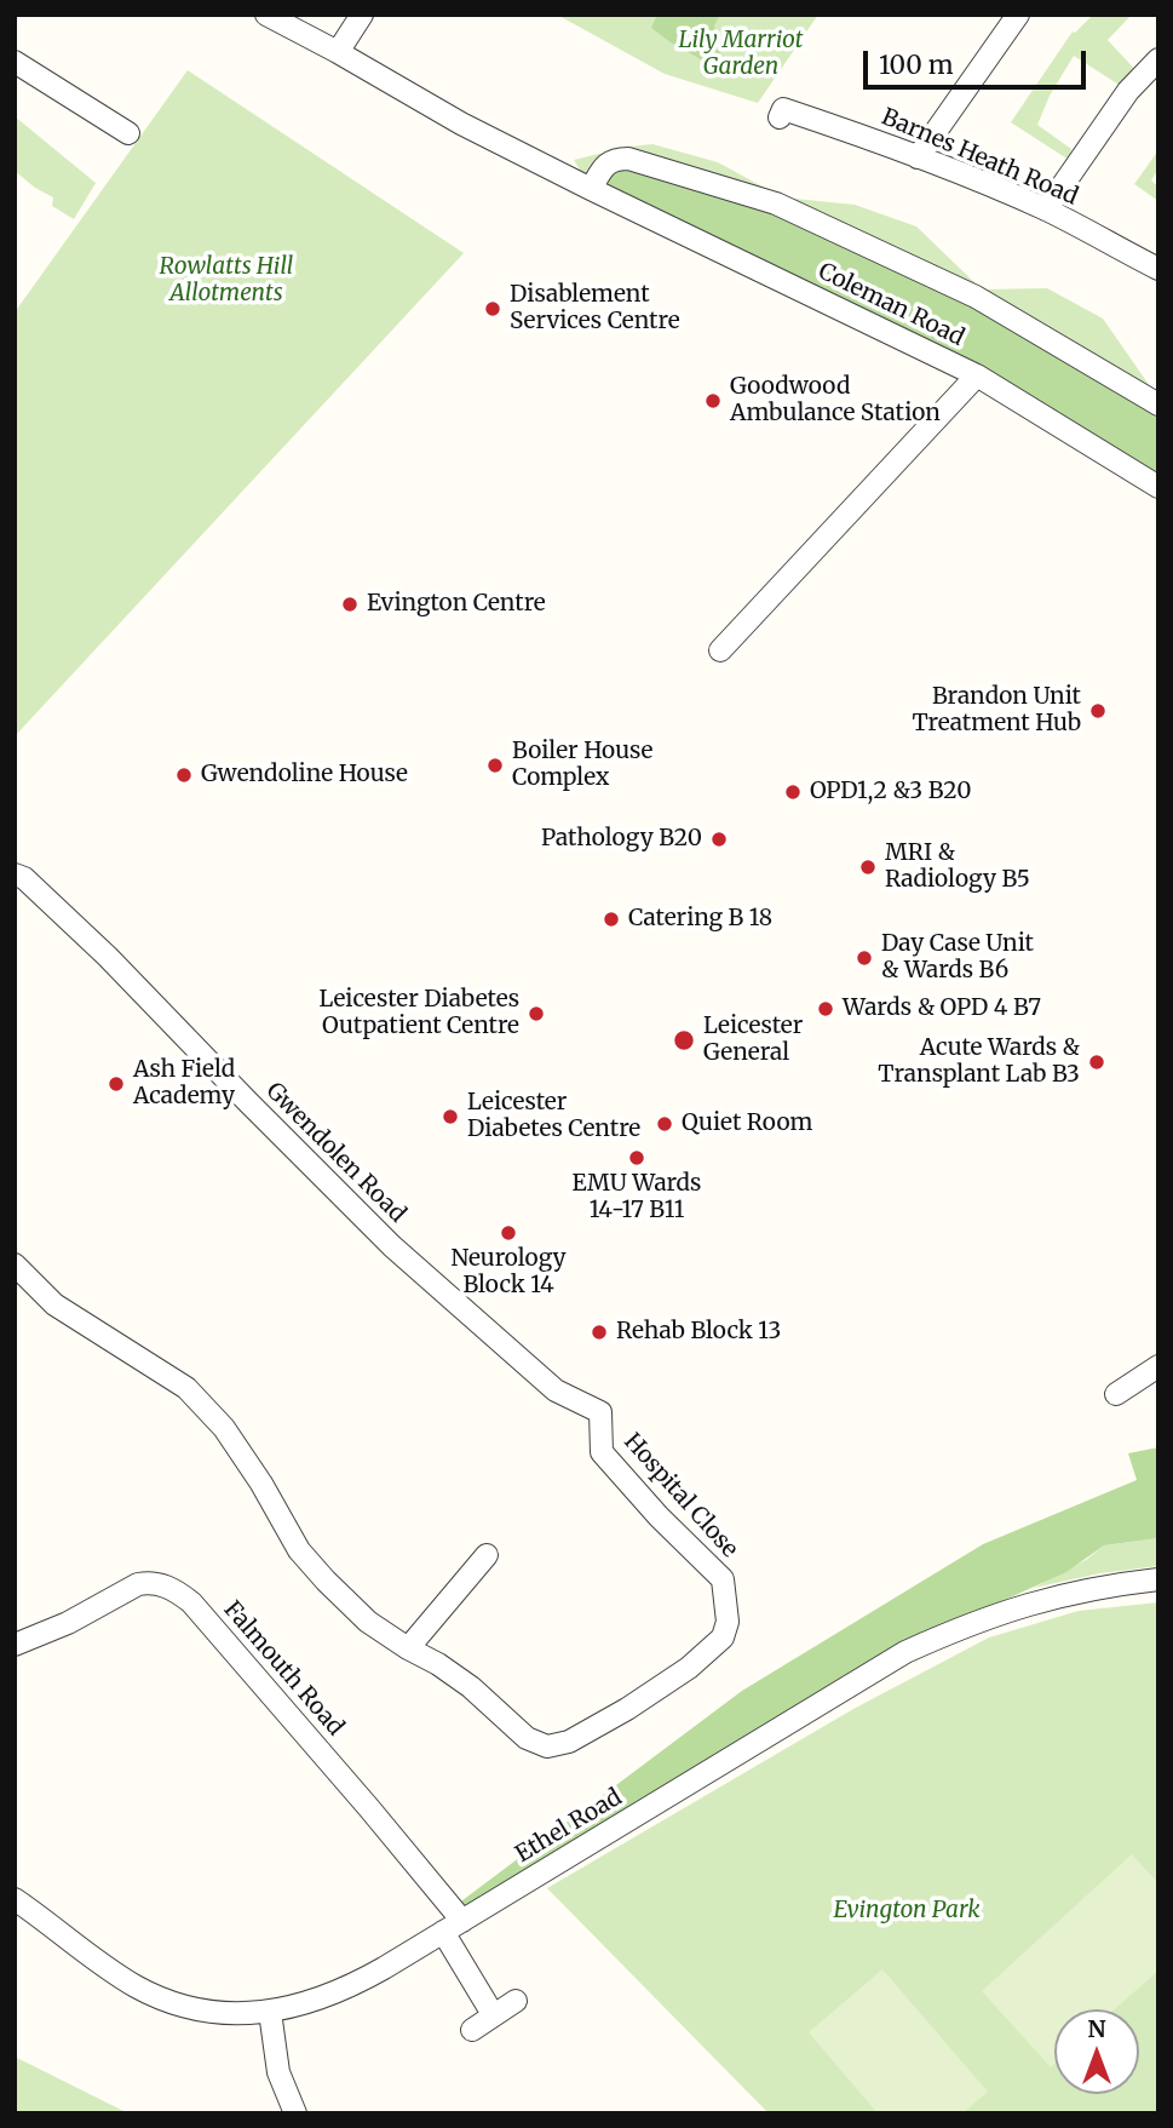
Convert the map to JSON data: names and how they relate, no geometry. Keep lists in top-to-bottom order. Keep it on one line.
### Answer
{"streets":{"street":["Barnes Heath Road","Coleman Road","Gwendolen Road","Hospital Close","Falmouth Road","Ethel Road"]},"crossings":[["Gwendolen Road","Hospital Close"],["Falmouth Road","Ethel Road"]],"parks":["Lily Marriot Garden","Rowlatts Hill Allotments","Evington Park"],"places":["Disablement Services Centre","Goodwood Ambulance Station","Evington Centre","Brandon Unit Treatment Hub","Boiler House Complex","Gwendoline House","OPD1,2 &3 B20","Pathology B20","MRI & Radiology B5","Catering B 18","Day Case Unit & Wards B6","Wards & OPD 4 B7","Leicester Diabetes Outpatient Centre","Leicester General","Acute Wards & Transplant Lab B3","Ash Field Academy","Leicester Diabetes Centre","Quiet Room","EMU Wards 14-17 B11","Neurology Block 14","Rehab Block 13"],"scale_bar":"100 m","north":"top"}
